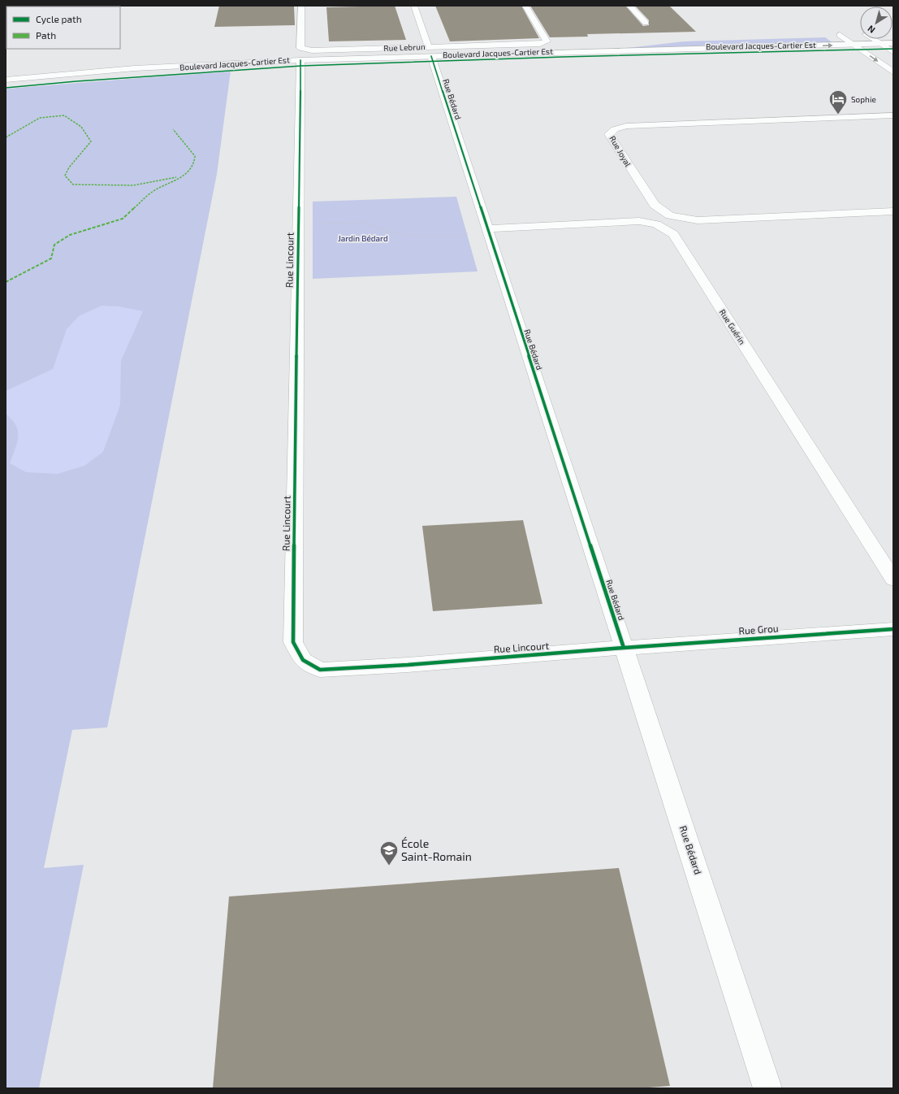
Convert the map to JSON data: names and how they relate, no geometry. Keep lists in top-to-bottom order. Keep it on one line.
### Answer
{"streets":{"street":["Boulevard Jacques-Cartier Est","Rue Lebrun","Rue Bédard","Rue Joyal","Rue Lincourt","Rue Guérin","Rue Grou"]},"crossings":[["Boulevard Jacques-Cartier Est","Rue Lebrun"],["Boulevard Jacques-Cartier Est","Rue Bédard"],["Boulevard Jacques-Cartier Est","Rue Lincourt"],["Rue Lebrun","Rue Bédard"],["Rue Lebrun","Rue Lincourt"],["Rue Bédard","Rue Lincourt"],["Rue Bédard","Rue Guérin"],["Rue Bédard","Rue Grou"],["Rue Lincourt","Rue Grou"]],"parks":["Jardin Bédard"],"places":{"hotel":["Sophie"],"school or university":["École Saint-Romain"]},"legend":["Cycle path","Path"],"north":"bottom left"}
